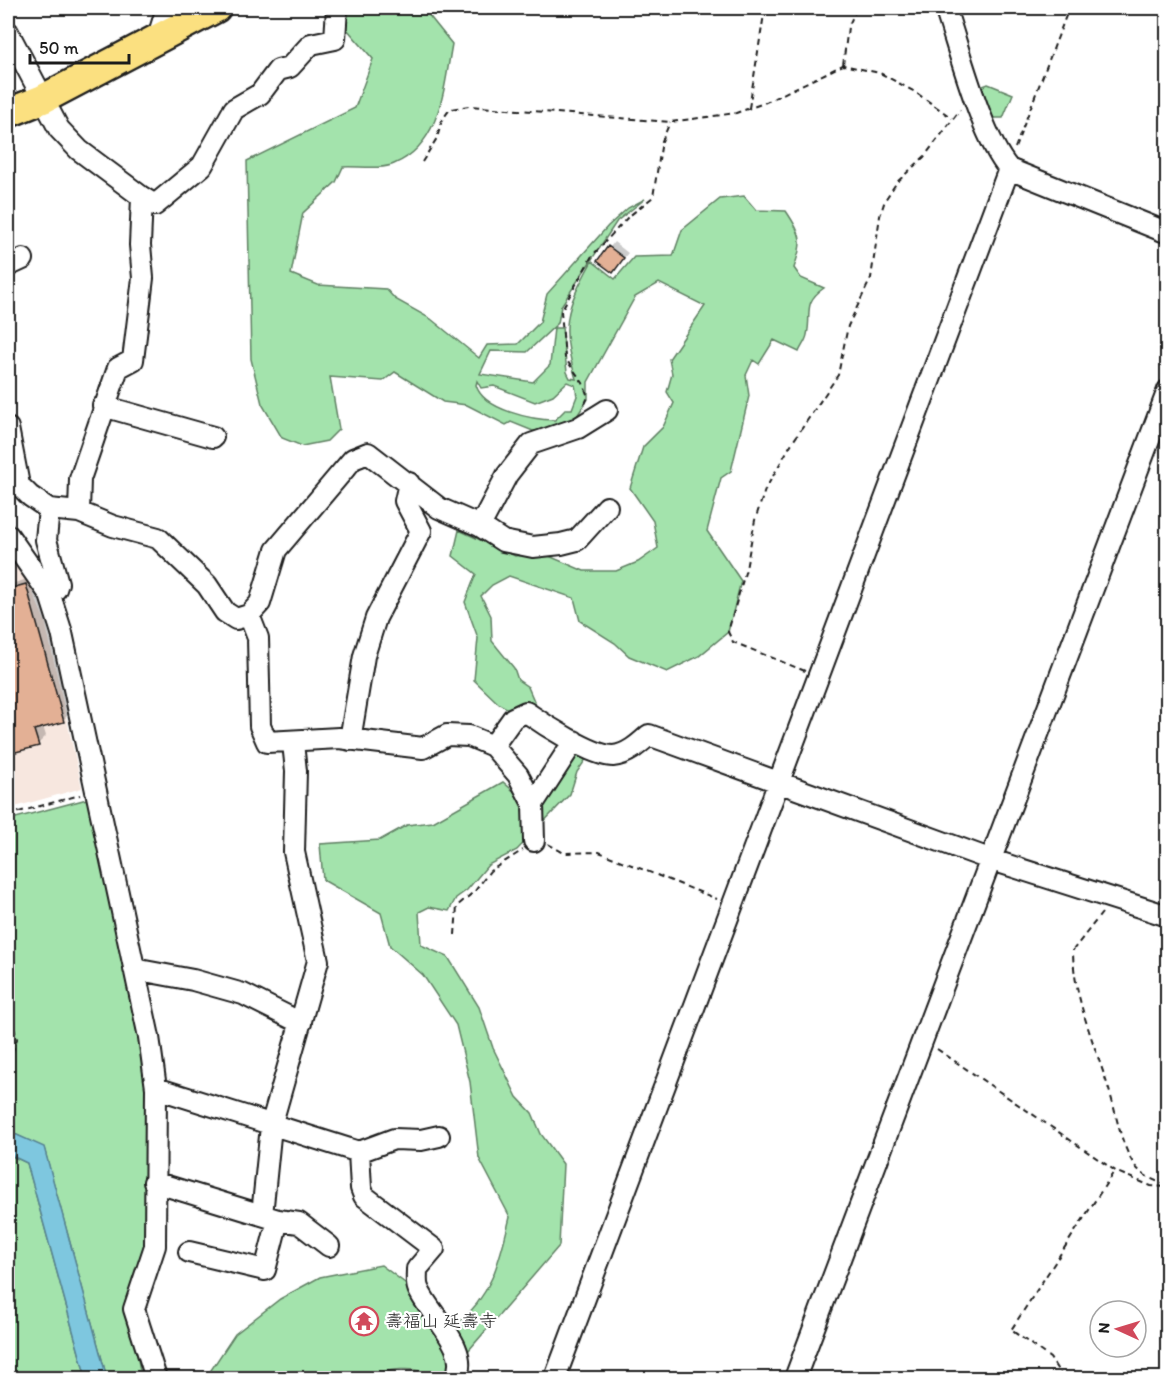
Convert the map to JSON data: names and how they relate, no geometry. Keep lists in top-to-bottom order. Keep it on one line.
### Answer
{"places":{"temple":["壽福山 延壽寺"]},"scale_bar":"50 m","north":"left"}
